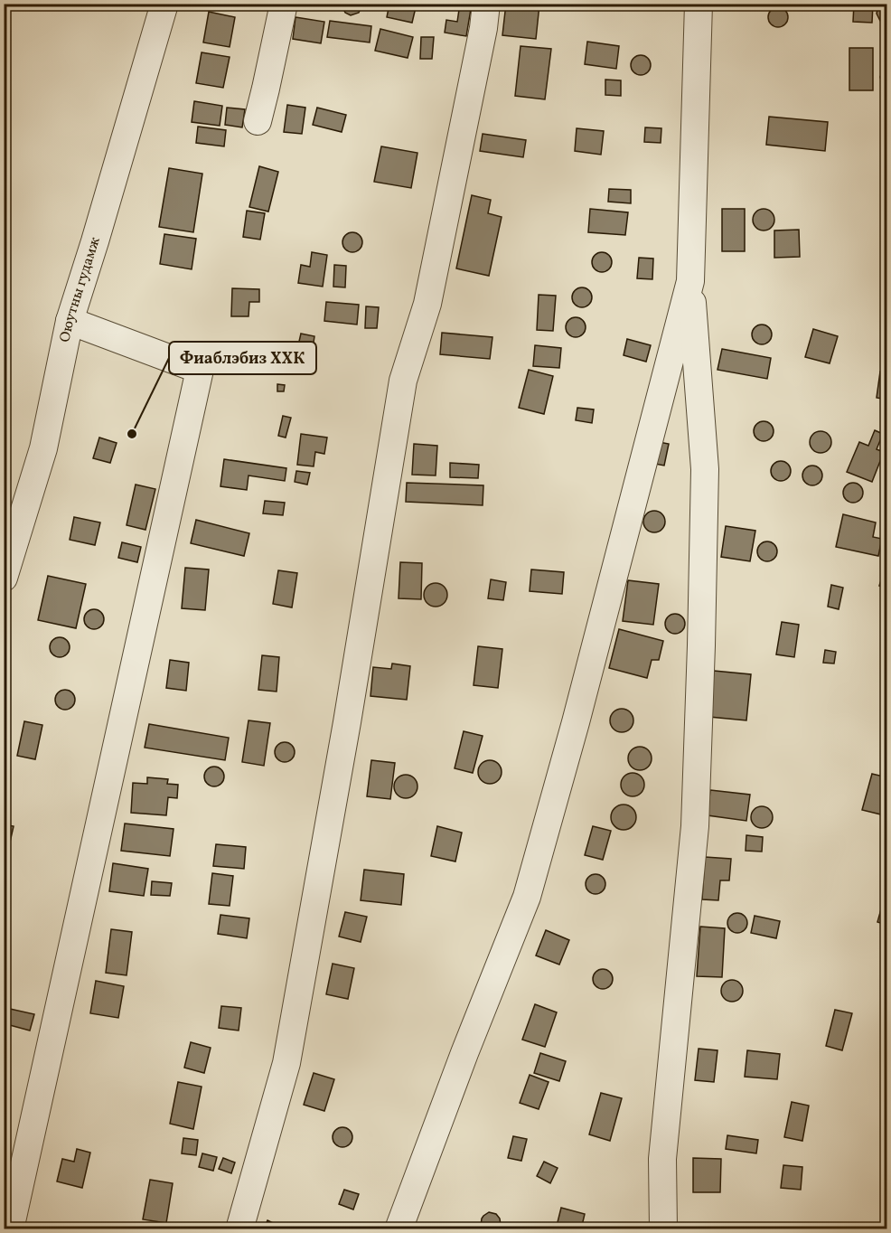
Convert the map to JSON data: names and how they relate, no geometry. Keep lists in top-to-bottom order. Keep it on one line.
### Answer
{"streets":{"street":["Оюутны гудамж"]},"places":["Фиаблэбиз ХХК"]}
